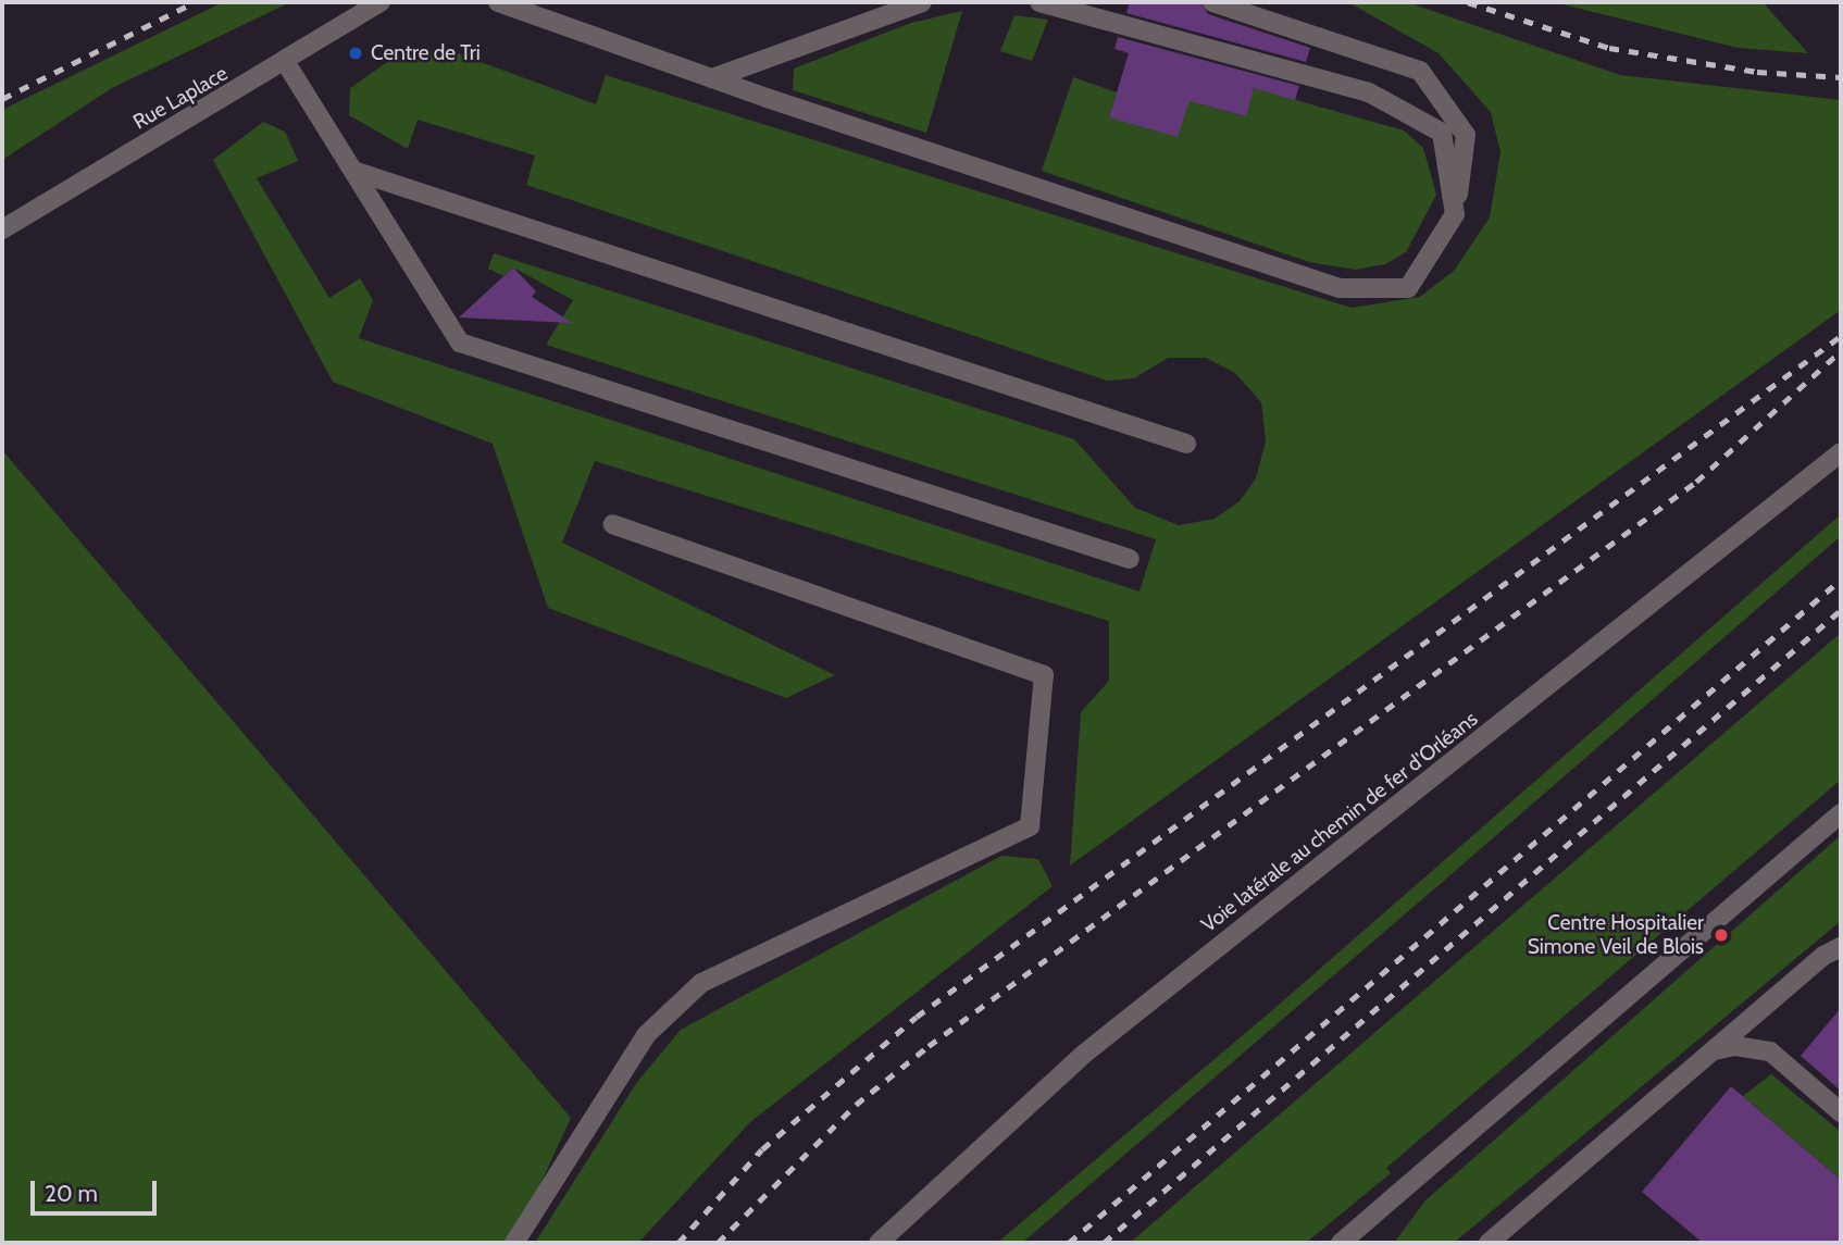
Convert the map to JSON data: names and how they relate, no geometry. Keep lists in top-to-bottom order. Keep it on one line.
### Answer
{"streets":{"street":["Rue Laplace","Voie latérale au chemin de fer d'Orléans"]},"places":["Centre de Tri","Centre Hospitalier Simone Veil de Blois"],"scale_bar":"20 m"}
